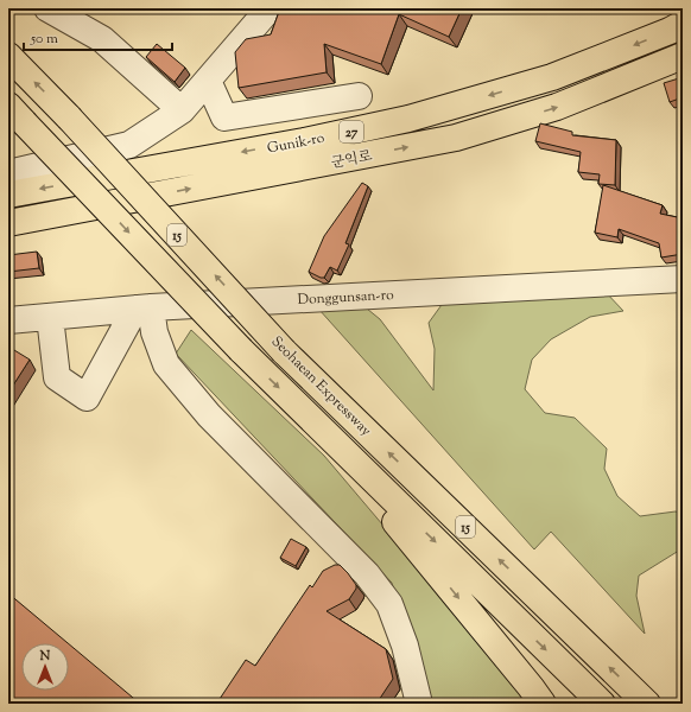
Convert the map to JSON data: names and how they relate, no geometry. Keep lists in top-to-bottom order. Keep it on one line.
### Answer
{"streets":{"highway":["27","Gunik-ro","군익로","15","Seohaean Expressway"],"street":["Donggunsan-ro"]},"one_way":["Gunik-ro","군익로"],"scale_bar":"50 m","north":"top"}
